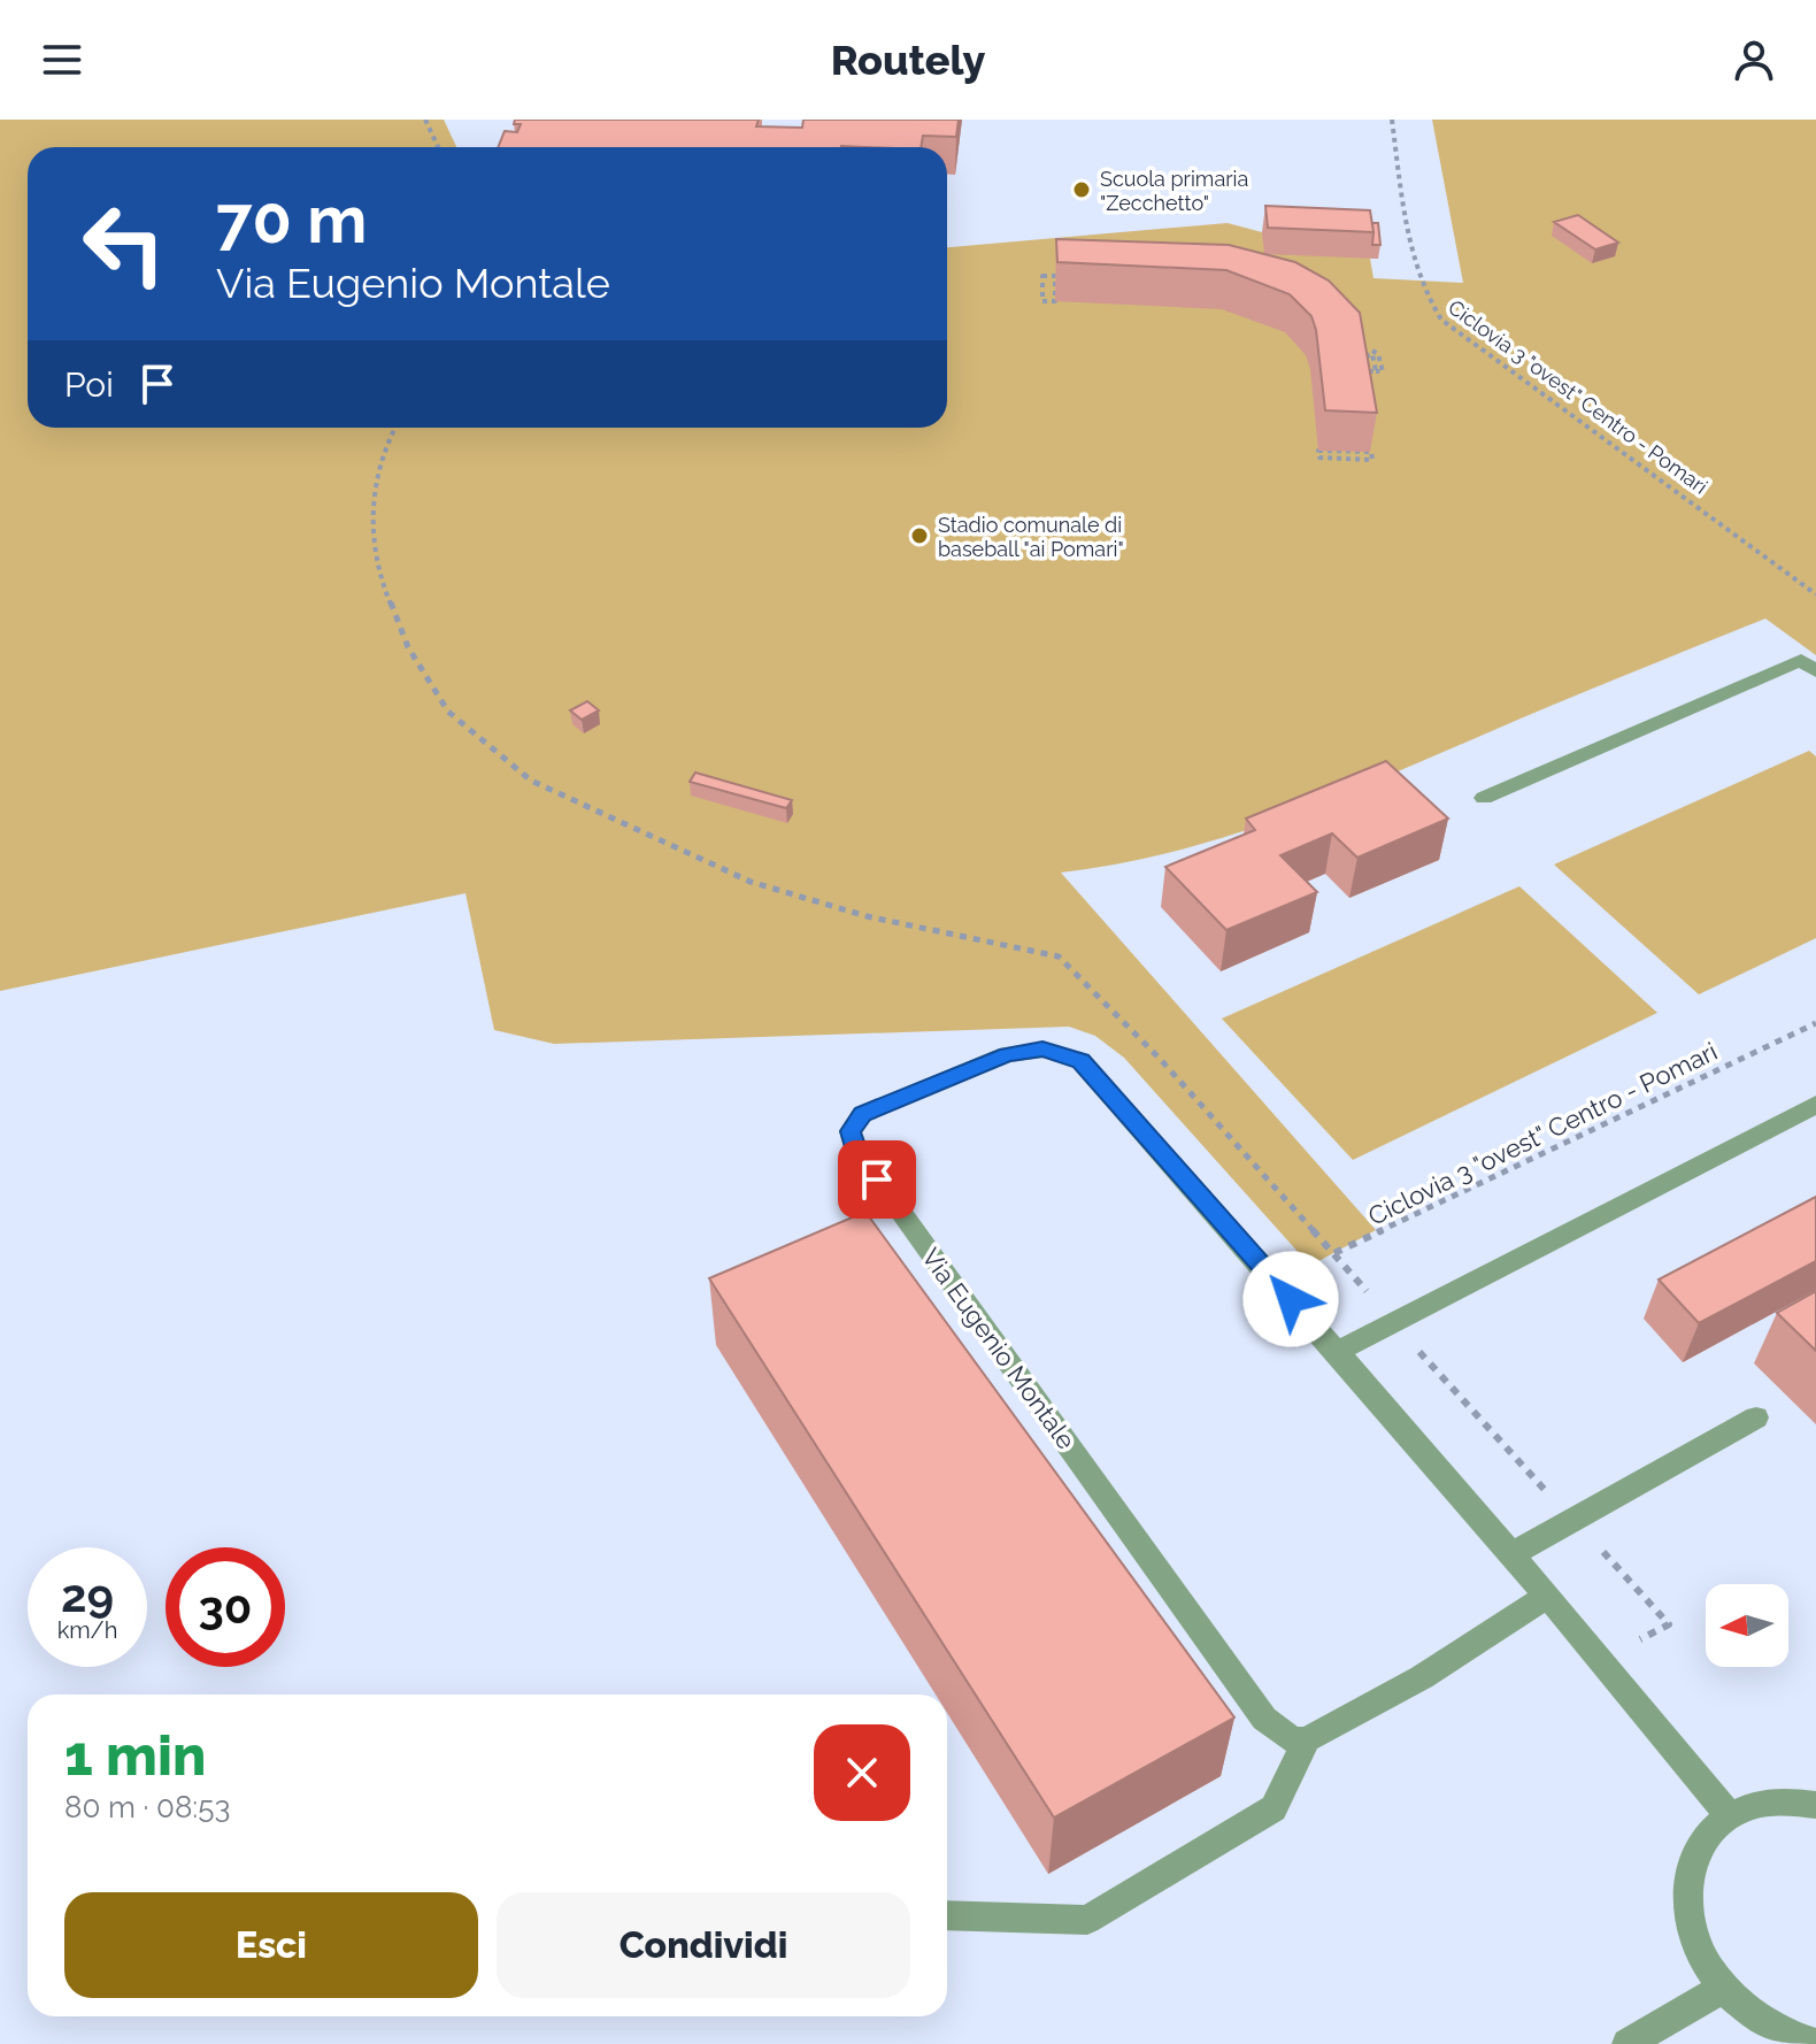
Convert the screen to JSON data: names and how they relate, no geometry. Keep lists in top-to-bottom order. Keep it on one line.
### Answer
{"streets":{"street":["Via Eugenio Montale"],"path":["Ciclovia 3 \"ovest\" Centro - Pomari"]},"places":["Scuola primaria \"Zecchetto\"","Stadio comunale di baseball \"ai Pomari\""],"north":"left","page":{"header":"Routely","turn":["70 m","Via Eugenio Montale"],"then":"Poi","speed":"29 km/h","limit":"30","heading":["1 min","80 m · 08:53"],"buttons":["Esci","Condividi"]}}
